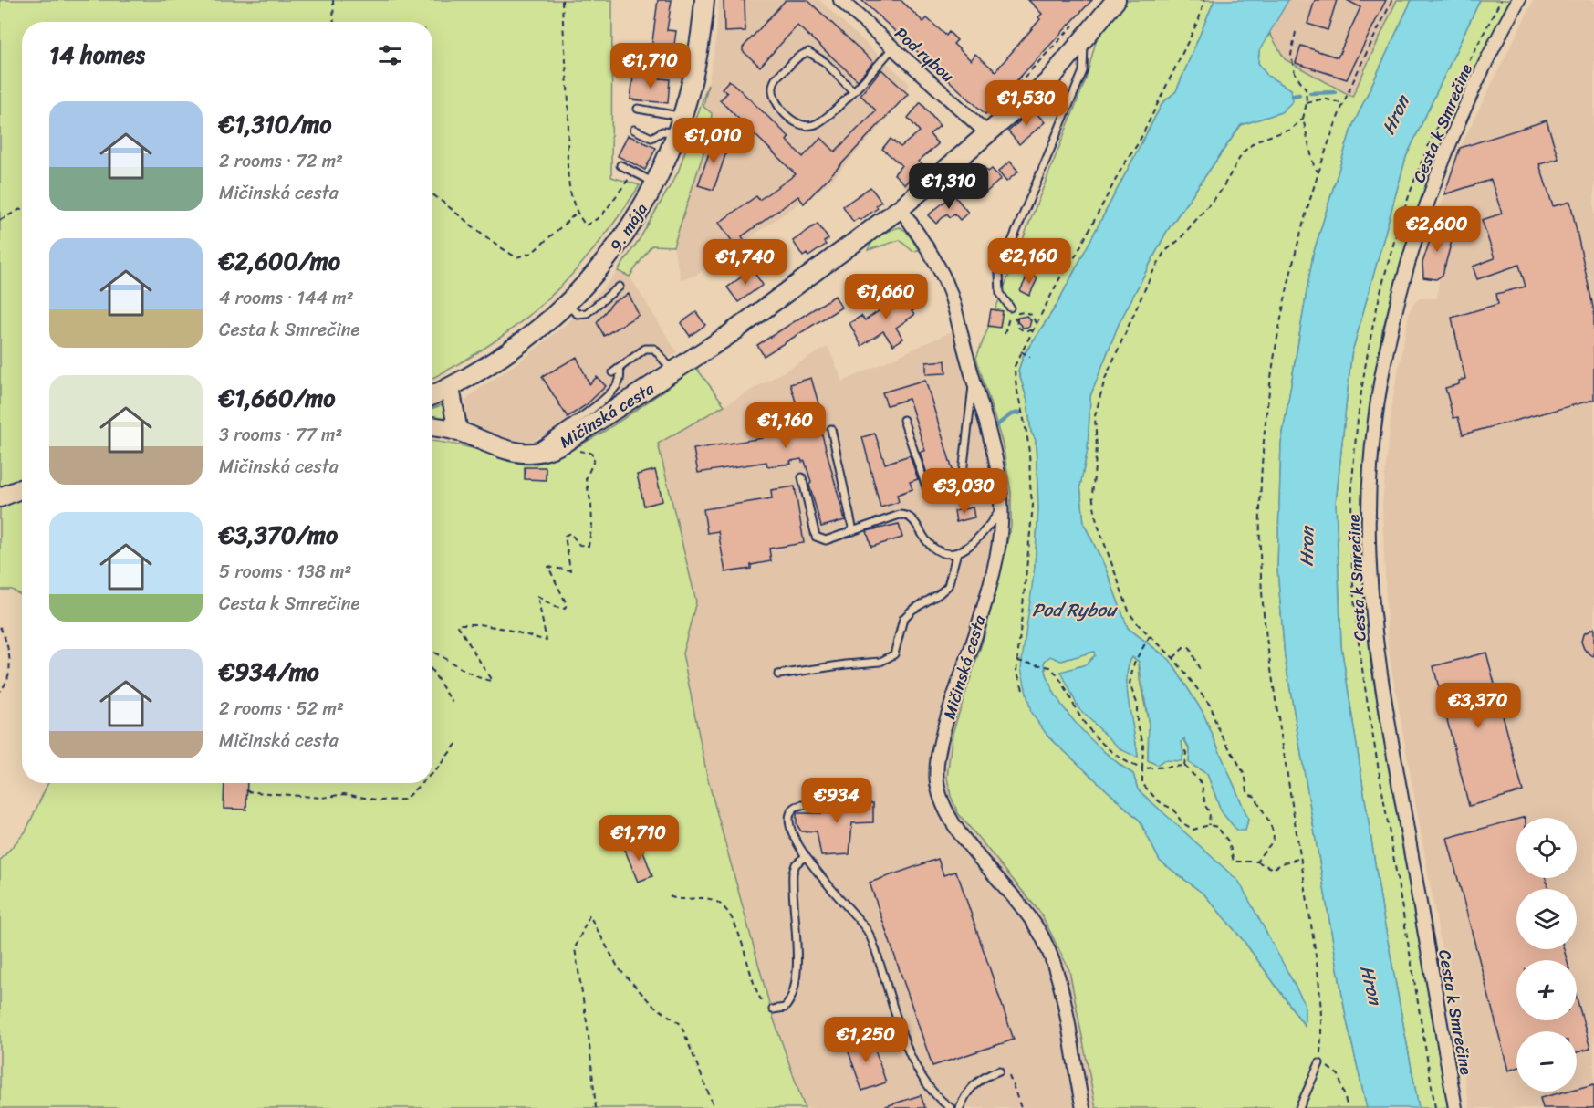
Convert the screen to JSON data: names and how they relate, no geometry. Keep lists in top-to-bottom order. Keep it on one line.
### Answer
{"streets":{"street":["Pod rybou","Cesta k Smrečine","9. mája","Mičinská cesta"]},"crossings":[["Pod rybou","Mičinská cesta"]],"water":["Hron","Pod Rybou"],"page":{"heading":"14 homes","price":["€1,710","€1,530","€1,010","€1,310","€2,600","€2,160","€1,740","€1,660","€1,160","€3,030","€3,370","€934","€1,710","€1,250"],"list":[{"name":"€1,310/mo","note":"2 rooms · 72 m² · Mičinská cesta"},{"name":"€2,600/mo","note":"4 rooms · 144 m² · Cesta k Smrečine"},{"name":"€1,660/mo","note":"3 rooms · 77 m² · Mičinská cesta"},{"name":"€3,370/mo","note":"5 rooms · 138 m² · Cesta k Smrečine"},{"name":"€934/mo","note":"2 rooms · 52 m² · Mičinská cesta"}],"map_buttons":["+","−"]}}
